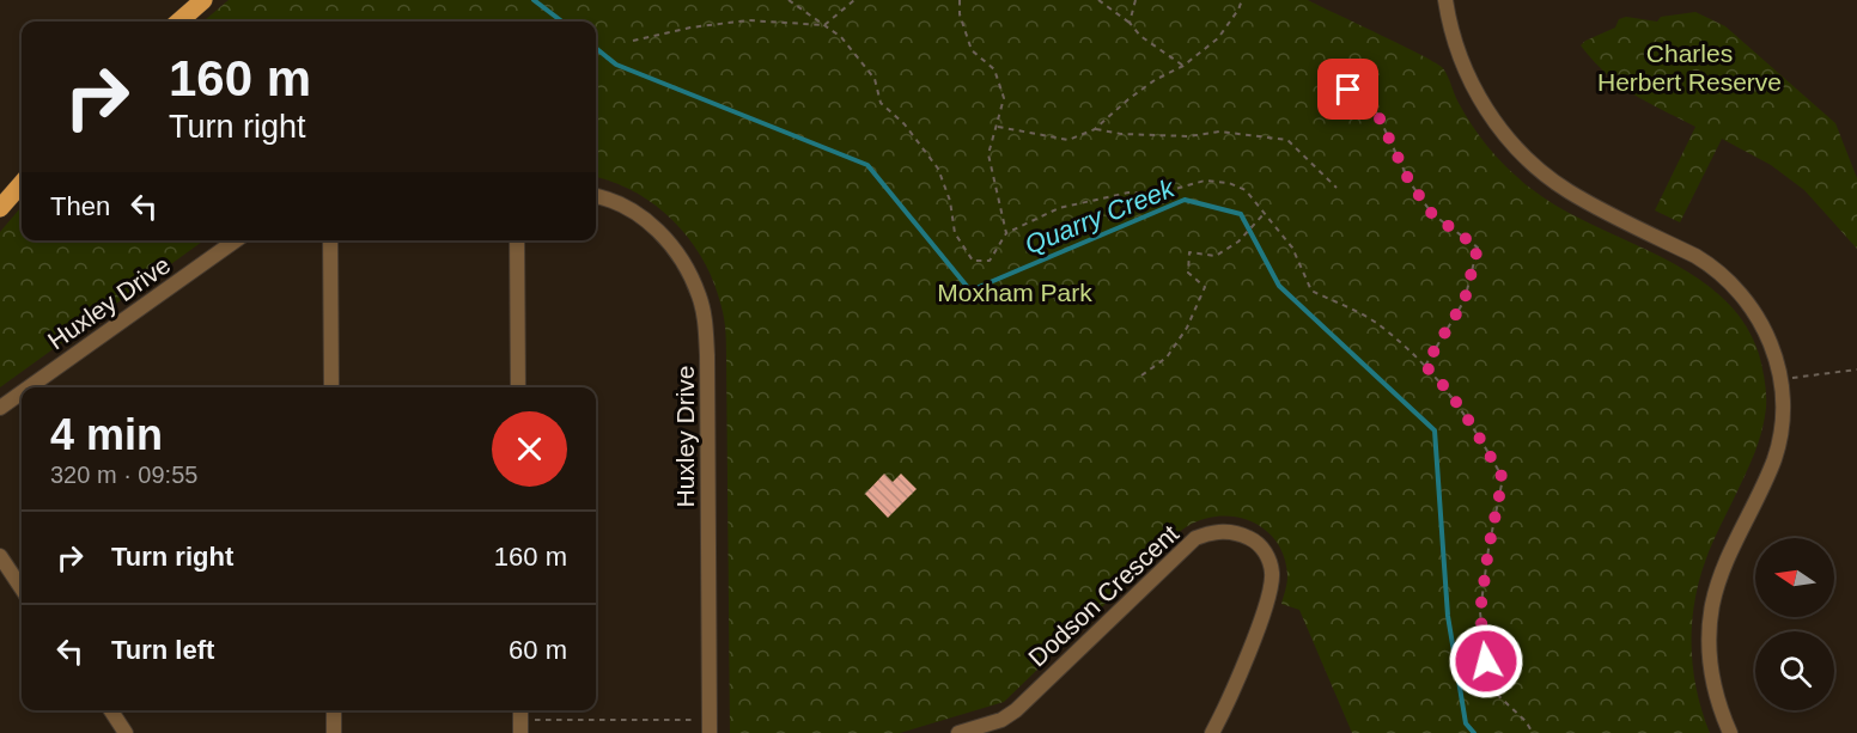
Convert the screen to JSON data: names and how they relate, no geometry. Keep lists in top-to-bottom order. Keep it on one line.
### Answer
{"streets":{"street":["Huxley Drive","Dodson Crescent"]},"water":["Quarry Creek"],"parks":["Charles Herbert Reserve","Moxham Park"],"north":"left","page":{"turn":["160 m","Turn right"],"then":"Then","heading":["4 min","320 m · 09:55"],"list":[{"name":"Turn right","value":"160 m"},{"name":"Turn left","value":"60 m"}]}}
